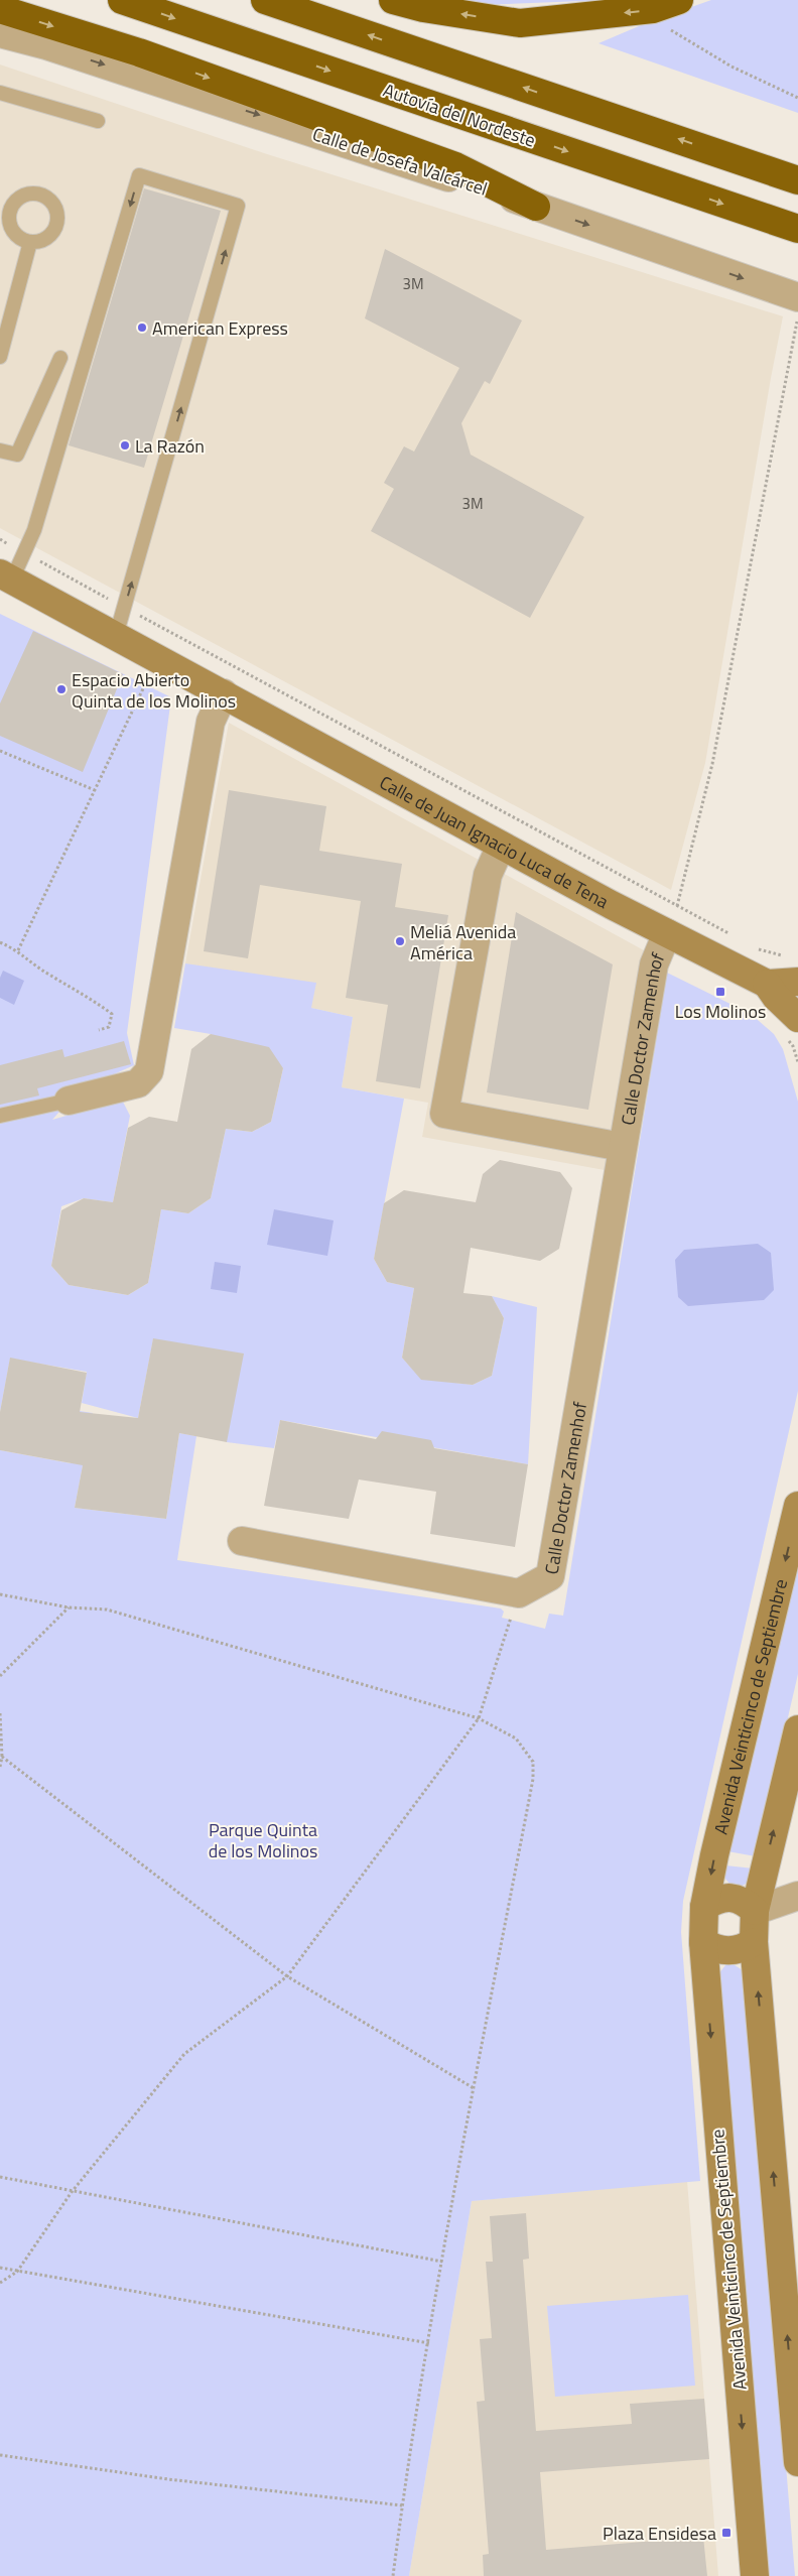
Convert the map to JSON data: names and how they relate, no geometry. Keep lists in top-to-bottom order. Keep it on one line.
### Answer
{"streets":{"highway":["Autovía del Nordeste"],"main road":["Calle de Juan Ignacio Luca de Tena","Avenida Veinticinco de Septiembre"],"street":["Calle de Josefa Valcárcel","Calle Doctor Zamenhof"]},"crossings":[["Calle de Juan Ignacio Luca de Tena","Calle Doctor Zamenhof"]],"one_way":["Calle de Josefa Valcárcel"],"parks":["Parque Quinta de los Molinos"],"places":{"other":["American Express","La Razón","Espacio Abierto Quinta de los Molinos","Meliá Avenida América"],"transit":["Los Molinos","Plaza Ensidesa"]},"house_numbers":["3M","3M"]}
